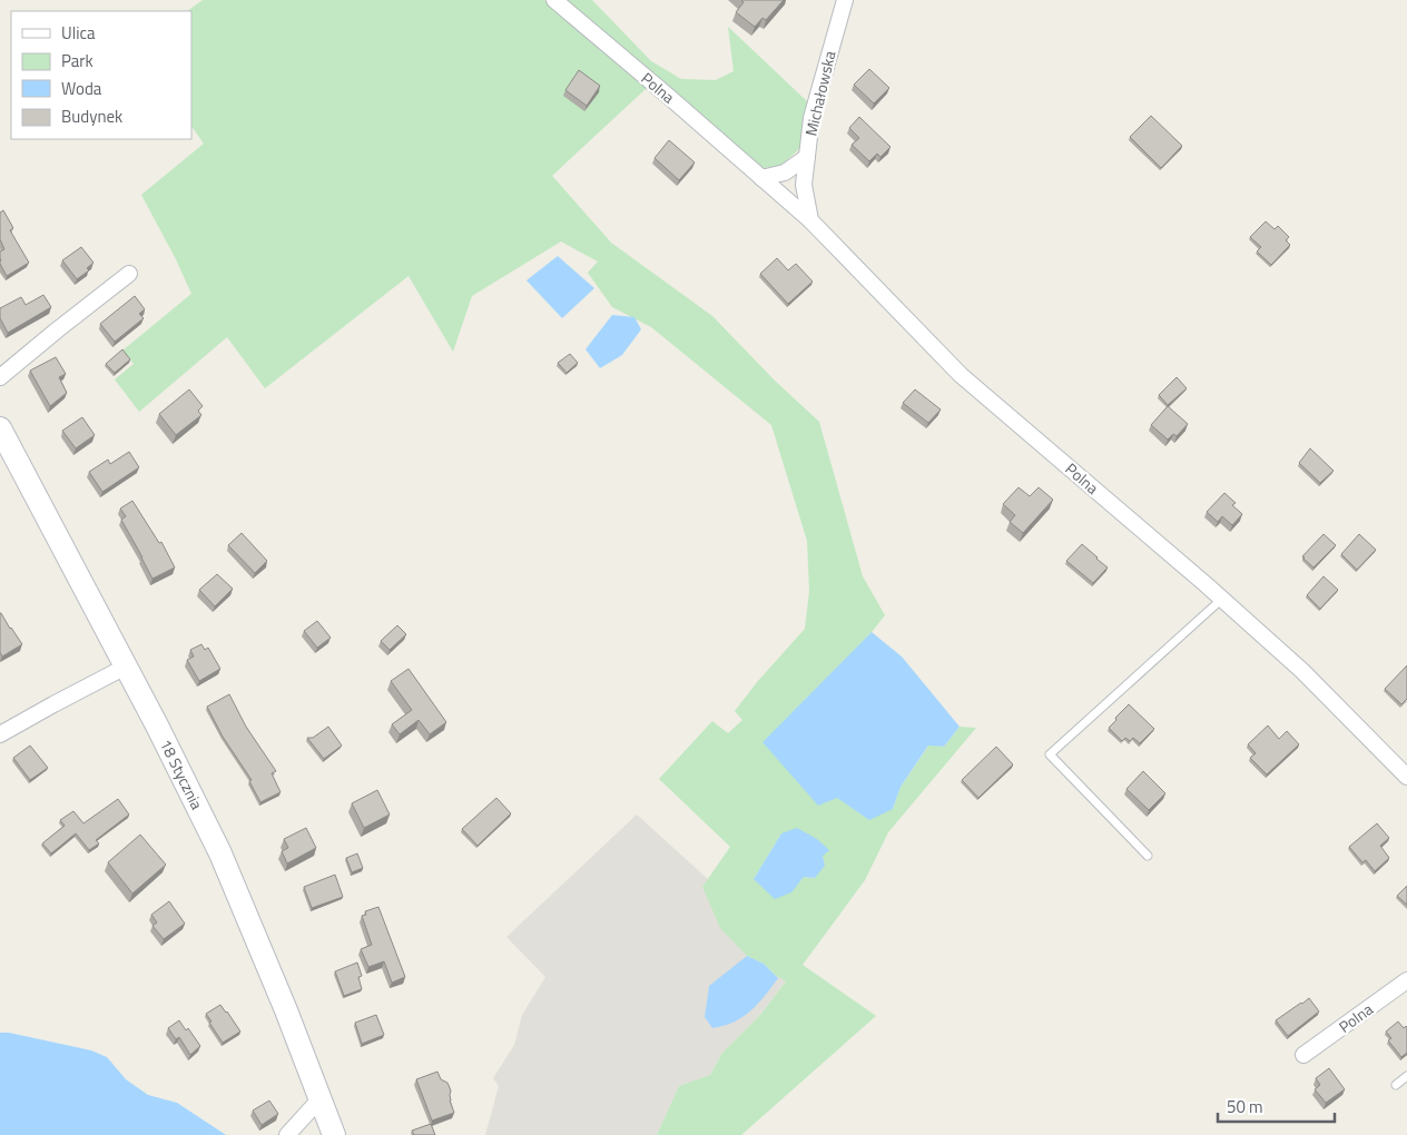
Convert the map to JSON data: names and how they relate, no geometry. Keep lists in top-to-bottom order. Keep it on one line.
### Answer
{"streets":{"street":["Polna","Michałowska","18 Stycznia"]},"crossings":[["Polna","Michałowska"]],"legend":["Ulica","Park","Woda","Budynek"],"scale_bar":"50 m"}
